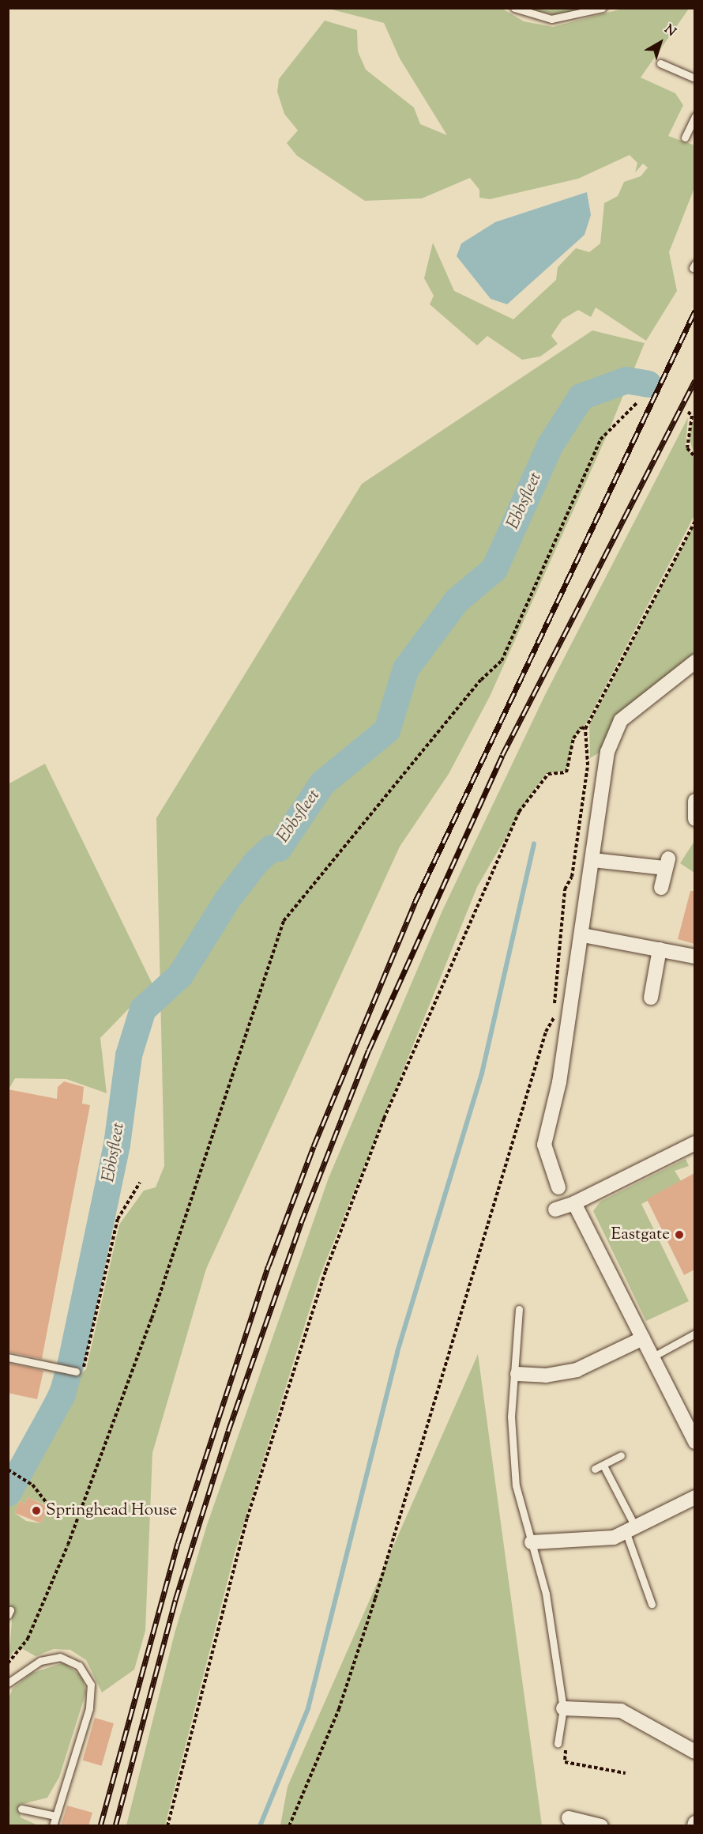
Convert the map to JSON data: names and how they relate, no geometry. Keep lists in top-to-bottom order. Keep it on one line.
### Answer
{"water":["Ebbsfleet"],"places":["Eastgate","Springhead House"],"north":"top right"}
